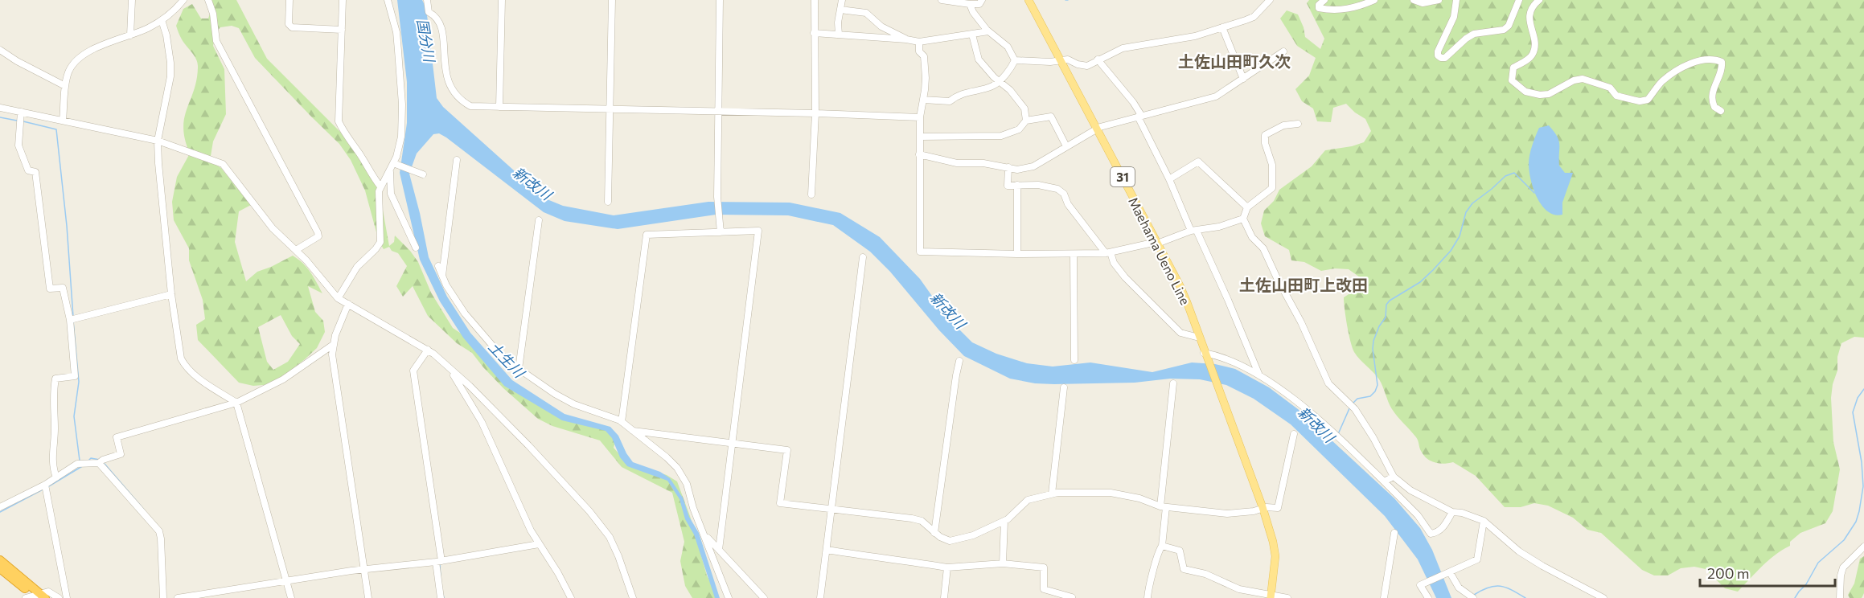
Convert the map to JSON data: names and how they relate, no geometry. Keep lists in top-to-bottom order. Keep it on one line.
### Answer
{"streets":{"main road":["31","Maehama Ueno Line"]},"districts":["土佐山田町久次","土佐山田町上改田"],"water":["国分川","新改川","土生川"],"scale_bar":"200 m"}
